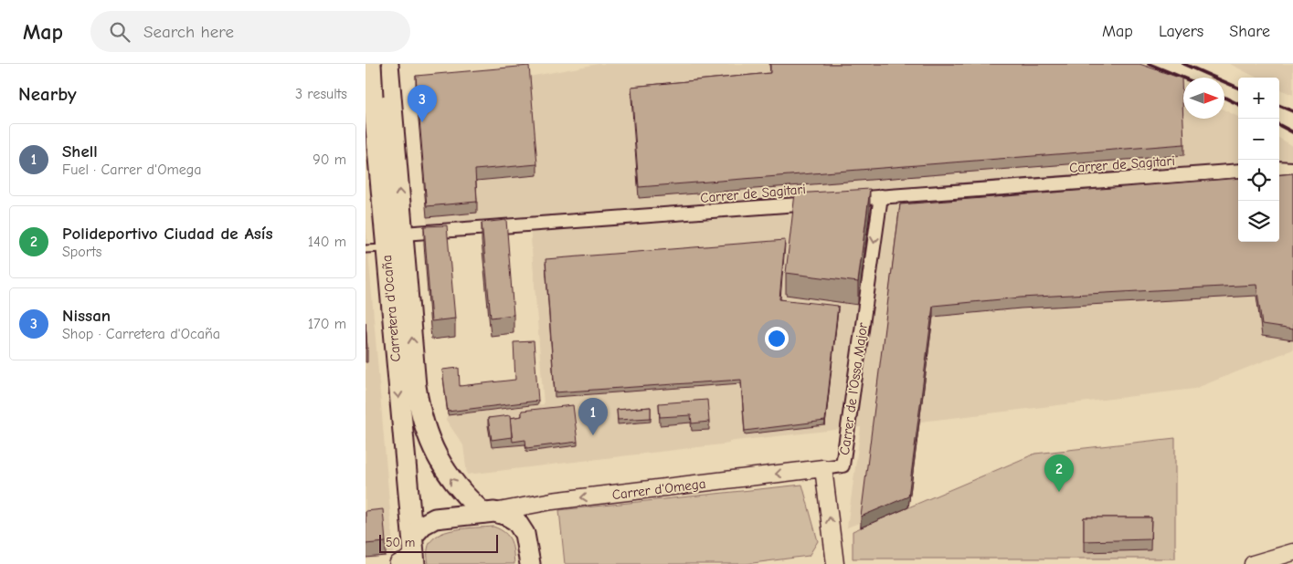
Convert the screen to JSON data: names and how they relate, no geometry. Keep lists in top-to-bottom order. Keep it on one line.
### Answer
{"streets":{"main road":["Carretera d'Ocaña","Carrer d'Omega"],"street":["Carrer de Sagitari","Carrer de l'Ossa Major"]},"crossings":[["Carrer de Sagitari","Carretera d'Ocaña"],["Carrer de Sagitari","Carrer de l'Ossa Major"],["Carretera d'Ocaña","Carrer d'Omega"],["Carrer de l'Ossa Major","Carrer d'Omega"]],"one_way":["Carrer d'Omega"],"scale_bar":"50 m","north":"right","page":{"header":"Map","search":"Search here","nav":["Map","Layers","Share"],"heading":["Nearby","3 results"],"map_buttons":["+","−"],"pins":["3","1","2"],"list":[{"mark":"1","name":"Shell","note":"Fuel · Carrer d'Omega","value":"90 m"},{"mark":"2","name":"Polideportivo Ciudad de Asís","note":"Sports","value":"140 m"},{"mark":"3","name":"Nissan","note":"Shop · Carretera d'Ocaña","value":"170 m"}],"scale":"50 m"}}
